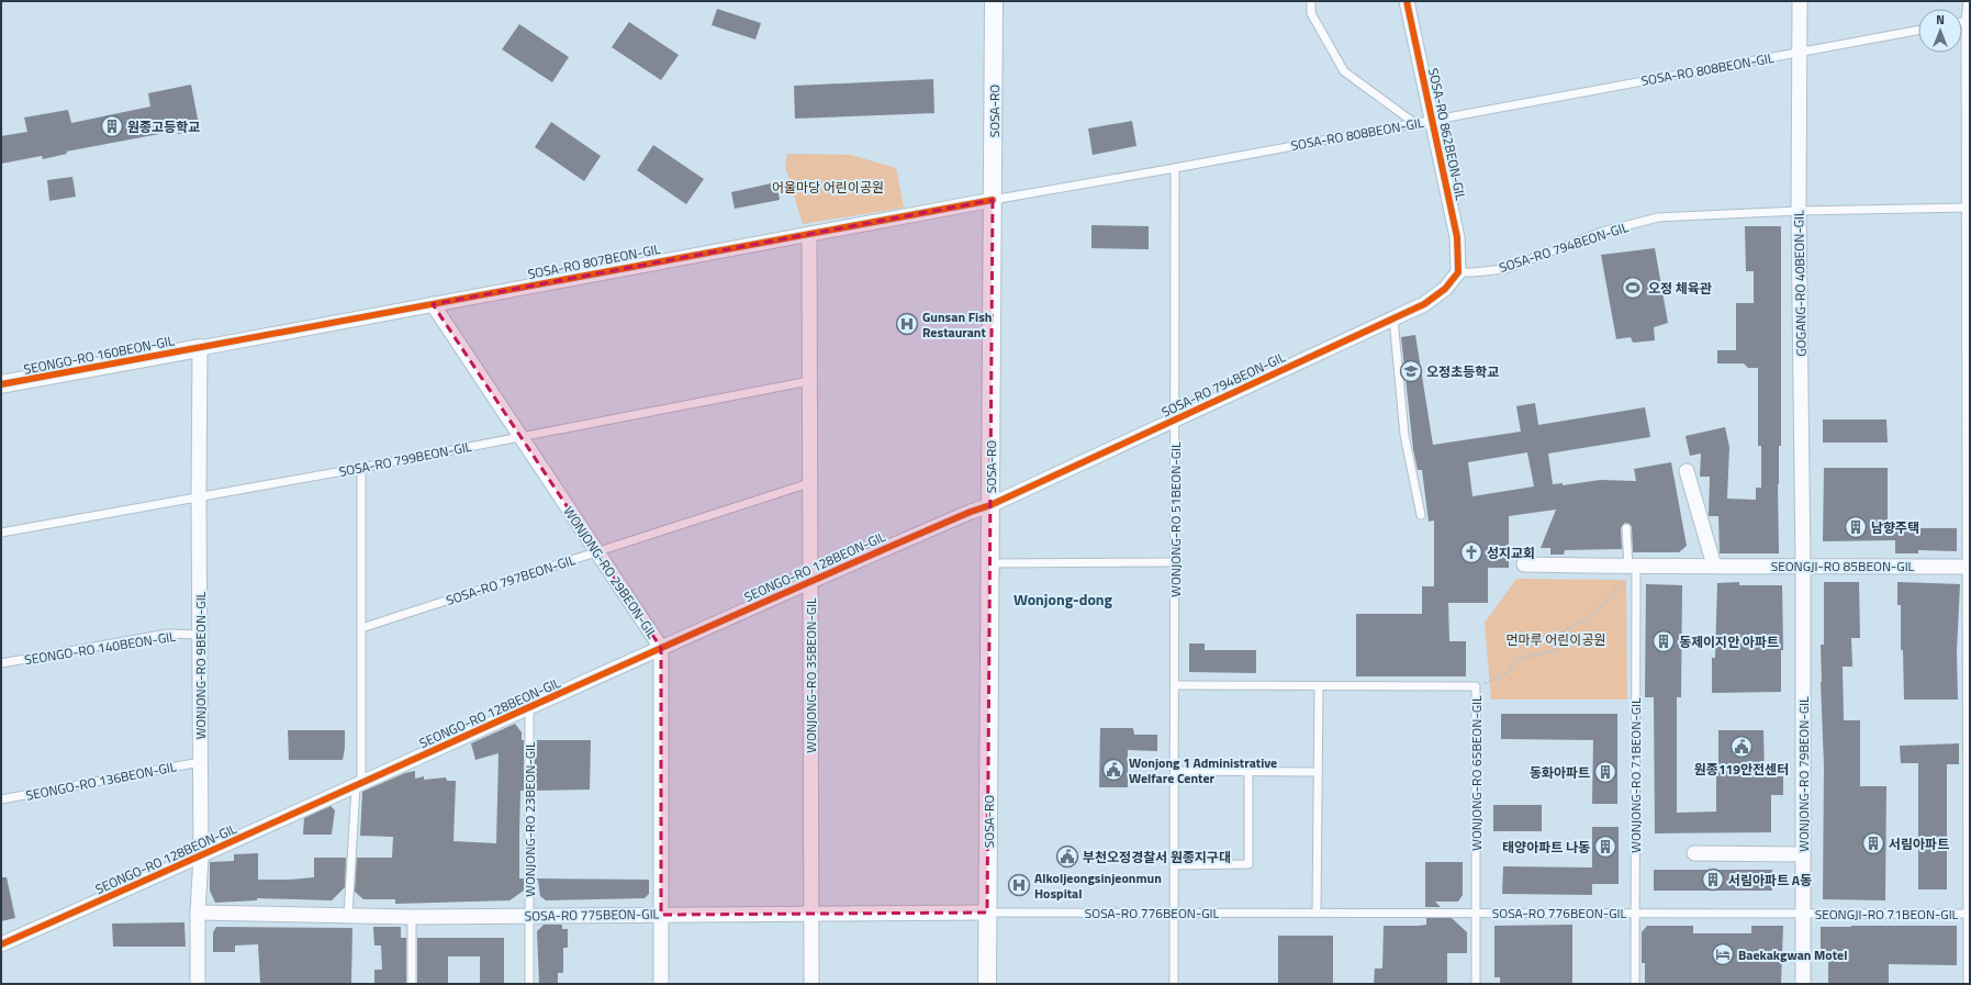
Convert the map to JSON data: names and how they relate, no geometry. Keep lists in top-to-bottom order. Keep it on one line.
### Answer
{"streets":{"street":["SOSA-RO","SOSA-RO 862BEON-GIL","SOSA-RO 794BEON-GIL","SOSA-RO 807BEON-GIL","GOGANG-RO 40BEON-GIL","SEONGO-RO 160BEON-GIL","SEONGJI-RO 85BEON-GIL","SEONGO-RO 128BEON-GIL","WONJONG-RO 29BEON-GIL","WONJONG-RO 9BEON-GIL","WONJONG-RO 35BEON-GIL","WONJONG-RO 79BEON-GIL","SOSA-RO 775BEON-GIL"],"lane":["SOSA-RO 808BEON-GIL","SOSA-RO 799BEON-GIL","WONJONG-RO 51BEON-GIL","SOSA-RO 797BEON-GIL","SEONGO-RO 140BEON-GIL","WONJONG-RO 65BEON-GIL","WONJONG-RO 71BEON-GIL","SEONGO-RO 136BEON-GIL","WONJONG-RO 23BEON-GIL","SOSA-RO 776BEON-GIL","SEONGJI-RO 71BEON-GIL"]},"crossings":[["SOSA-RO 808BEON-GIL","SOSA-RO"],["SOSA-RO 808BEON-GIL","SOSA-RO 862BEON-GIL"],["SOSA-RO 808BEON-GIL","SOSA-RO 807BEON-GIL"],["SOSA-RO 808BEON-GIL","GOGANG-RO 40BEON-GIL"],["SOSA-RO 808BEON-GIL","WONJONG-RO 51BEON-GIL"],["SOSA-RO","SOSA-RO 794BEON-GIL"],["SOSA-RO","SOSA-RO 807BEON-GIL"],["SOSA-RO","SEONGO-RO 128BEON-GIL"],["SOSA-RO","SOSA-RO 776BEON-GIL"],["SOSA-RO","SOSA-RO 775BEON-GIL"],["SOSA-RO 862BEON-GIL","SOSA-RO 794BEON-GIL"],["SOSA-RO 794BEON-GIL","GOGANG-RO 40BEON-GIL"],["SOSA-RO 794BEON-GIL","WONJONG-RO 51BEON-GIL"],["SOSA-RO 794BEON-GIL","SEONGO-RO 128BEON-GIL"],["SOSA-RO 807BEON-GIL","SEONGO-RO 160BEON-GIL"],["SOSA-RO 807BEON-GIL","WONJONG-RO 29BEON-GIL"],["SOSA-RO 807BEON-GIL","WONJONG-RO 9BEON-GIL"],["SOSA-RO 807BEON-GIL","WONJONG-RO 35BEON-GIL"],["GOGANG-RO 40BEON-GIL","SEONGJI-RO 85BEON-GIL"],["GOGANG-RO 40BEON-GIL","WONJONG-RO 79BEON-GIL"],["SEONGO-RO 160BEON-GIL","WONJONG-RO 9BEON-GIL"],["SOSA-RO 799BEON-GIL","WONJONG-RO 29BEON-GIL"],["SOSA-RO 799BEON-GIL","WONJONG-RO 9BEON-GIL"],["SOSA-RO 799BEON-GIL","WONJONG-RO 35BEON-GIL"],["WONJONG-RO 51BEON-GIL","SOSA-RO 776BEON-GIL"],["SEONGJI-RO 85BEON-GIL","WONJONG-RO 79BEON-GIL"],["SEONGJI-RO 85BEON-GIL","WONJONG-RO 71BEON-GIL"],["SEONGO-RO 128BEON-GIL","WONJONG-RO 29BEON-GIL"],["SEONGO-RO 128BEON-GIL","WONJONG-RO 9BEON-GIL"],["SEONGO-RO 128BEON-GIL","WONJONG-RO 35BEON-GIL"],["SEONGO-RO 128BEON-GIL","WONJONG-RO 23BEON-GIL"],["WONJONG-RO 29BEON-GIL","SOSA-RO 797BEON-GIL"],["WONJONG-RO 29BEON-GIL","SOSA-RO 775BEON-GIL"],["SOSA-RO 797BEON-GIL","WONJONG-RO 35BEON-GIL"],["SEONGO-RO 140BEON-GIL","WONJONG-RO 9BEON-GIL"],["WONJONG-RO 9BEON-GIL","SEONGO-RO 136BEON-GIL"],["WONJONG-RO 9BEON-GIL","SOSA-RO 775BEON-GIL"],["WONJONG-RO 35BEON-GIL","SOSA-RO 775BEON-GIL"],["WONJONG-RO 65BEON-GIL","SOSA-RO 776BEON-GIL"],["WONJONG-RO 79BEON-GIL","SOSA-RO 776BEON-GIL"],["WONJONG-RO 79BEON-GIL","SEONGJI-RO 71BEON-GIL"],["WONJONG-RO 71BEON-GIL","SOSA-RO 776BEON-GIL"],["WONJONG-RO 23BEON-GIL","SOSA-RO 775BEON-GIL"],["SOSA-RO 776BEON-GIL","SEONGJI-RO 71BEON-GIL"],["SOSA-RO 776BEON-GIL","SOSA-RO 775BEON-GIL"]],"districts":["Wonjong-dong"],"parks":["어울마당 어린이공원","먼마루 어린이공원"],"places":{"building":["원종고등학교","남향주택","동제이지안 아파트","동화아파트","서림아파트","태양아파트 나동","서림아파트 A동"],"sports":["오정 체육관"],"hospital":["Gunsan Fish Restaurant","Alkoljeongsinjeonmun Hospital"],"school or university":["오정초등학교"],"church":["성지교회"],"public building":["원종119안전센터","Wonjong 1 Administrative Welfare Center","부천오정경찰서 원종지구대"],"hotel":["Baekakgwan Motel"]},"north":"top"}
